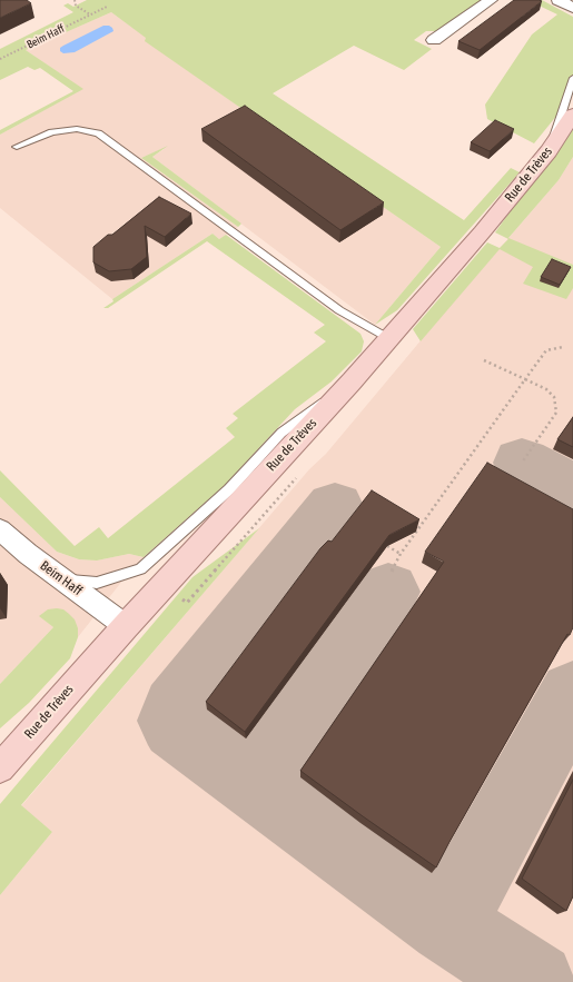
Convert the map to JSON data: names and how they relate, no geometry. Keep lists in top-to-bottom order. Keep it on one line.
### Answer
{"streets":{"main road":["Rue de Trèves"],"street":["Beim Haff"]},"crossings":[["Beim Haff","Rue de Trèves"]]}
